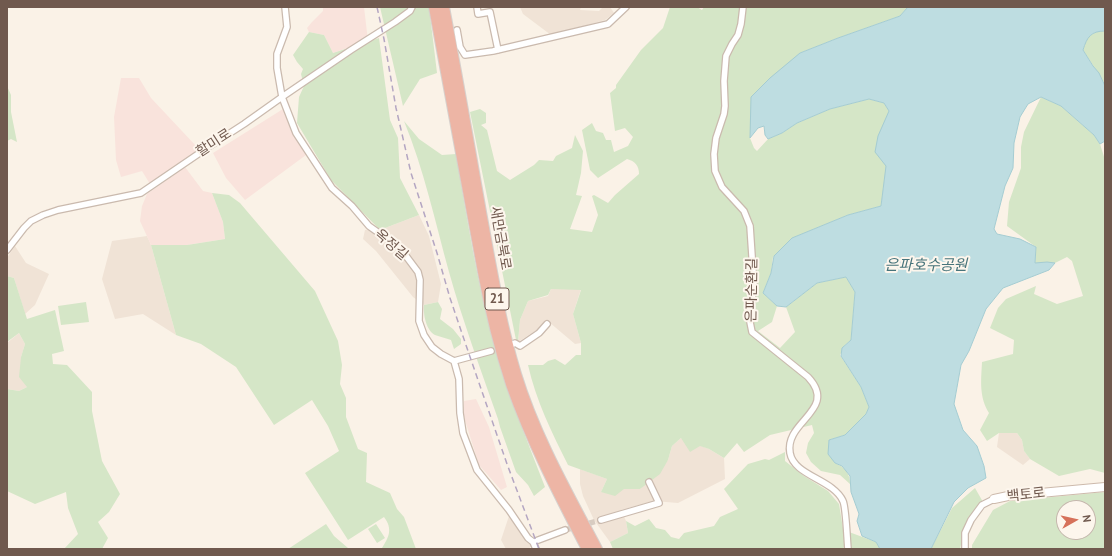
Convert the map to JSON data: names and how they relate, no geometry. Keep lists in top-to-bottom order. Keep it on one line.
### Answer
{"streets":{"highway":["새만금북로","21"],"street":["할미로","옥정길","은파순환길","백토로"]},"crossings":[["할미로","옥정길"],["새만금북로","21"]],"water":["은파호수공원"],"north":"right"}
